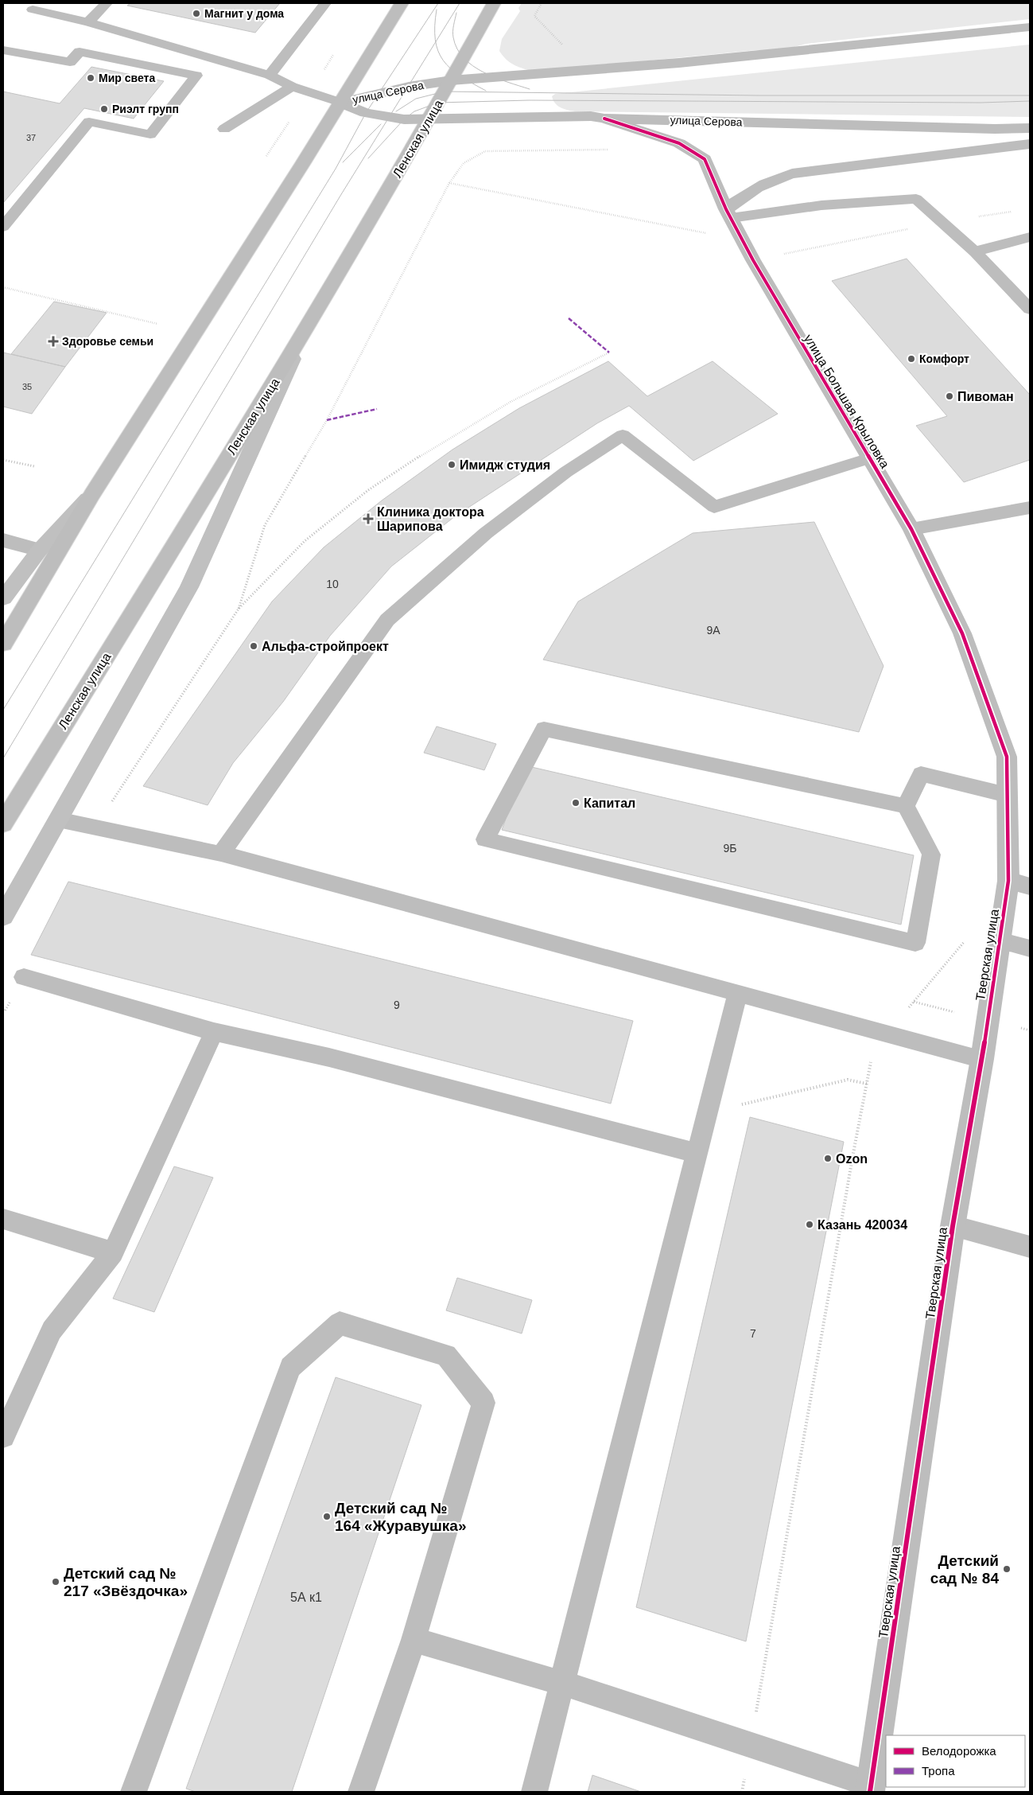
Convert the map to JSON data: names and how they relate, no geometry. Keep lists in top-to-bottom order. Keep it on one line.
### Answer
{"streets":{"street":["улица Серова","Ленская улица","улица Большая Крыловка","Тверская улица"]},"crossings":[["улица Серова","Ленская улица"],["улица Серова","улица Большая Крыловка"],["улица Большая Крыловка","Тверская улица"]],"places":{"other":["Магнит у дома","Мир света","Риэлт групп","Комфорт","Пивоман","Имидж студия","Альфа-стройпроект","Капитал","Ozon","Казань 420034","Детский сад № 164 «Журавушка»","Детский сад № 84","Детский сад № 217 «Звёздочка»"],"health":["Здоровье семьи","Клиника доктора Шарипова"]},"house_numbers":["37","35","10","9А","9Б","9","7","5А к1"],"legend":["Велодорожка","Тропа"]}
